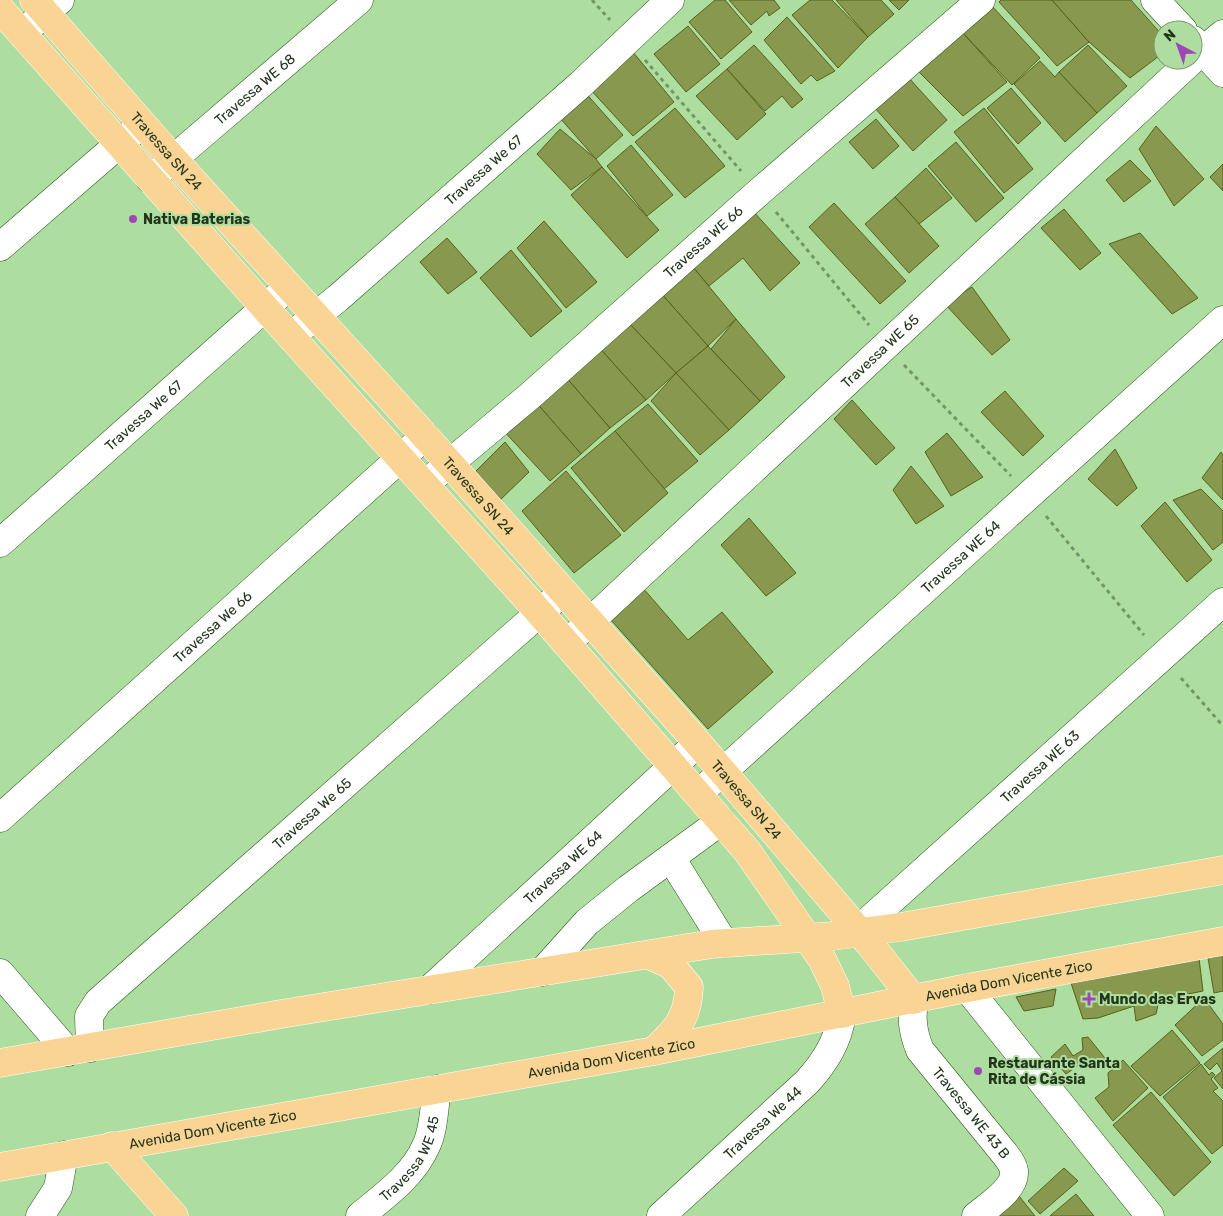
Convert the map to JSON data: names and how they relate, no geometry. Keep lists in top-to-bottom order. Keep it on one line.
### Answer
{"streets":{"main road":["Travessa SN 24","Avenida Dom Vicente Zico"],"street":["Travessa WE 68","Travessa We 67","Travessa WE 66","Travessa WE 65","Travessa WE 64","Travessa We 66","Travessa WE 63","Travessa We 65","Travessa WE 43 B","Travessa We 44","Travessa WE 45"]},"crossings":[["Travessa WE 68","Travessa SN 24"],["Travessa SN 24","Travessa We 67"],["Travessa SN 24","Travessa WE 66"],["Travessa SN 24","Travessa WE 65"],["Travessa SN 24","Travessa WE 64"],["Travessa SN 24","Travessa We 66"],["Travessa SN 24","Travessa WE 63"],["Travessa SN 24","Travessa We 65"],["Travessa SN 24","Avenida Dom Vicente Zico"],["Travessa SN 24","Travessa WE 43 B"],["Avenida Dom Vicente Zico","Travessa WE 43 B"],["Avenida Dom Vicente Zico","Travessa We 44"],["Avenida Dom Vicente Zico","Travessa WE 45"]],"places":{"other":["Nativa Baterias","Restaurante Santa Rita de Cássia"],"health":["Mundo das Ervas"]},"north":"top left"}
